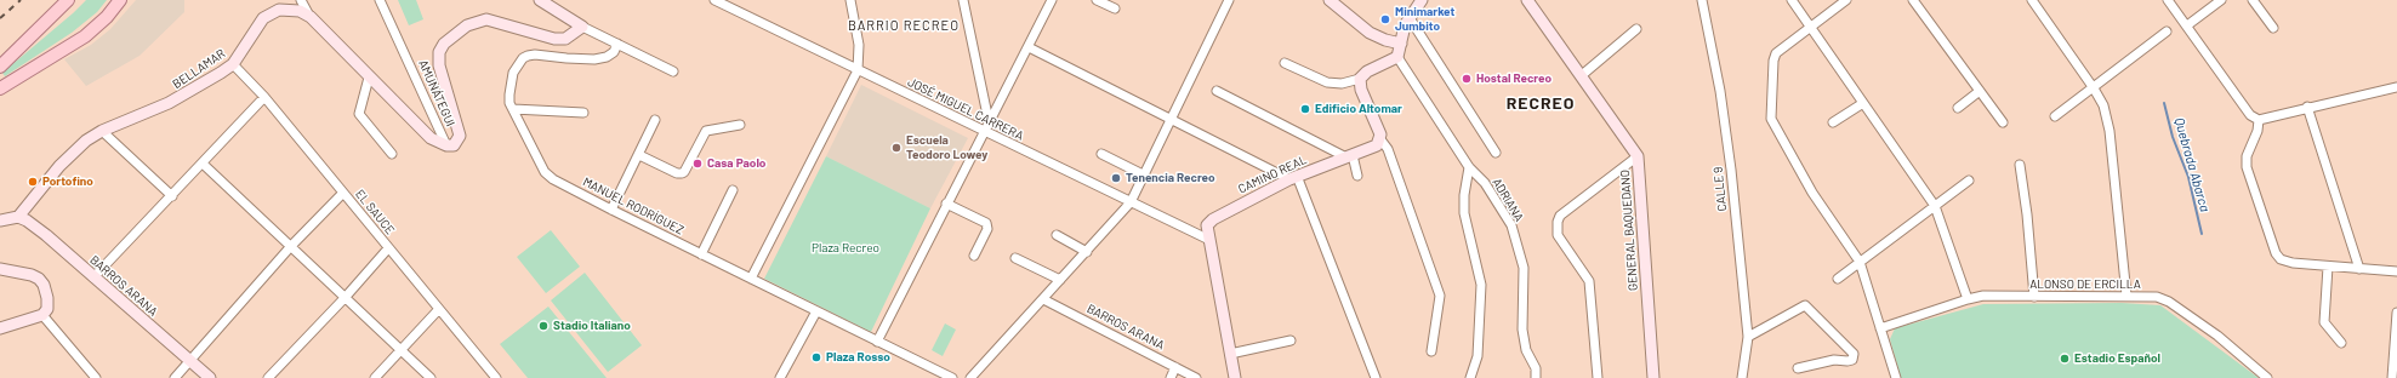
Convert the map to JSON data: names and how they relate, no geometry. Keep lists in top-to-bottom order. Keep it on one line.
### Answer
{"streets":{"street":["BELLAMAR","AMUNÁTEGUI","JOSÉ MIGUEL CARRERA","CAMINO REAL","CALLE 9","ADRIANA","MANUEL RODRÍGUEZ","EL SAUCE","GENERAL BAQUEDANO","ALONSO DE ERCILLA","BARROS ARANA"]},"crossings":[["BELLAMAR","AMUNÁTEGUI"],["BELLAMAR","EL SAUCE"],["BELLAMAR","BARROS ARANA"],["JOSÉ MIGUEL CARRERA","CAMINO REAL"]],"districts":["BARRIO RECREO","RECREO"],"water":["Quebrada Abarca"],"parks":["Plaza Recreo"],"places":["Minimarket Jumbito","Hostal Recreo","Edificio Altomar","Escuela Teodoro Lowey","Casa Paolo","Tenencia Recreo","Portofino","Stadio Italiano","Plaza Rosso","Estadio Español"]}
